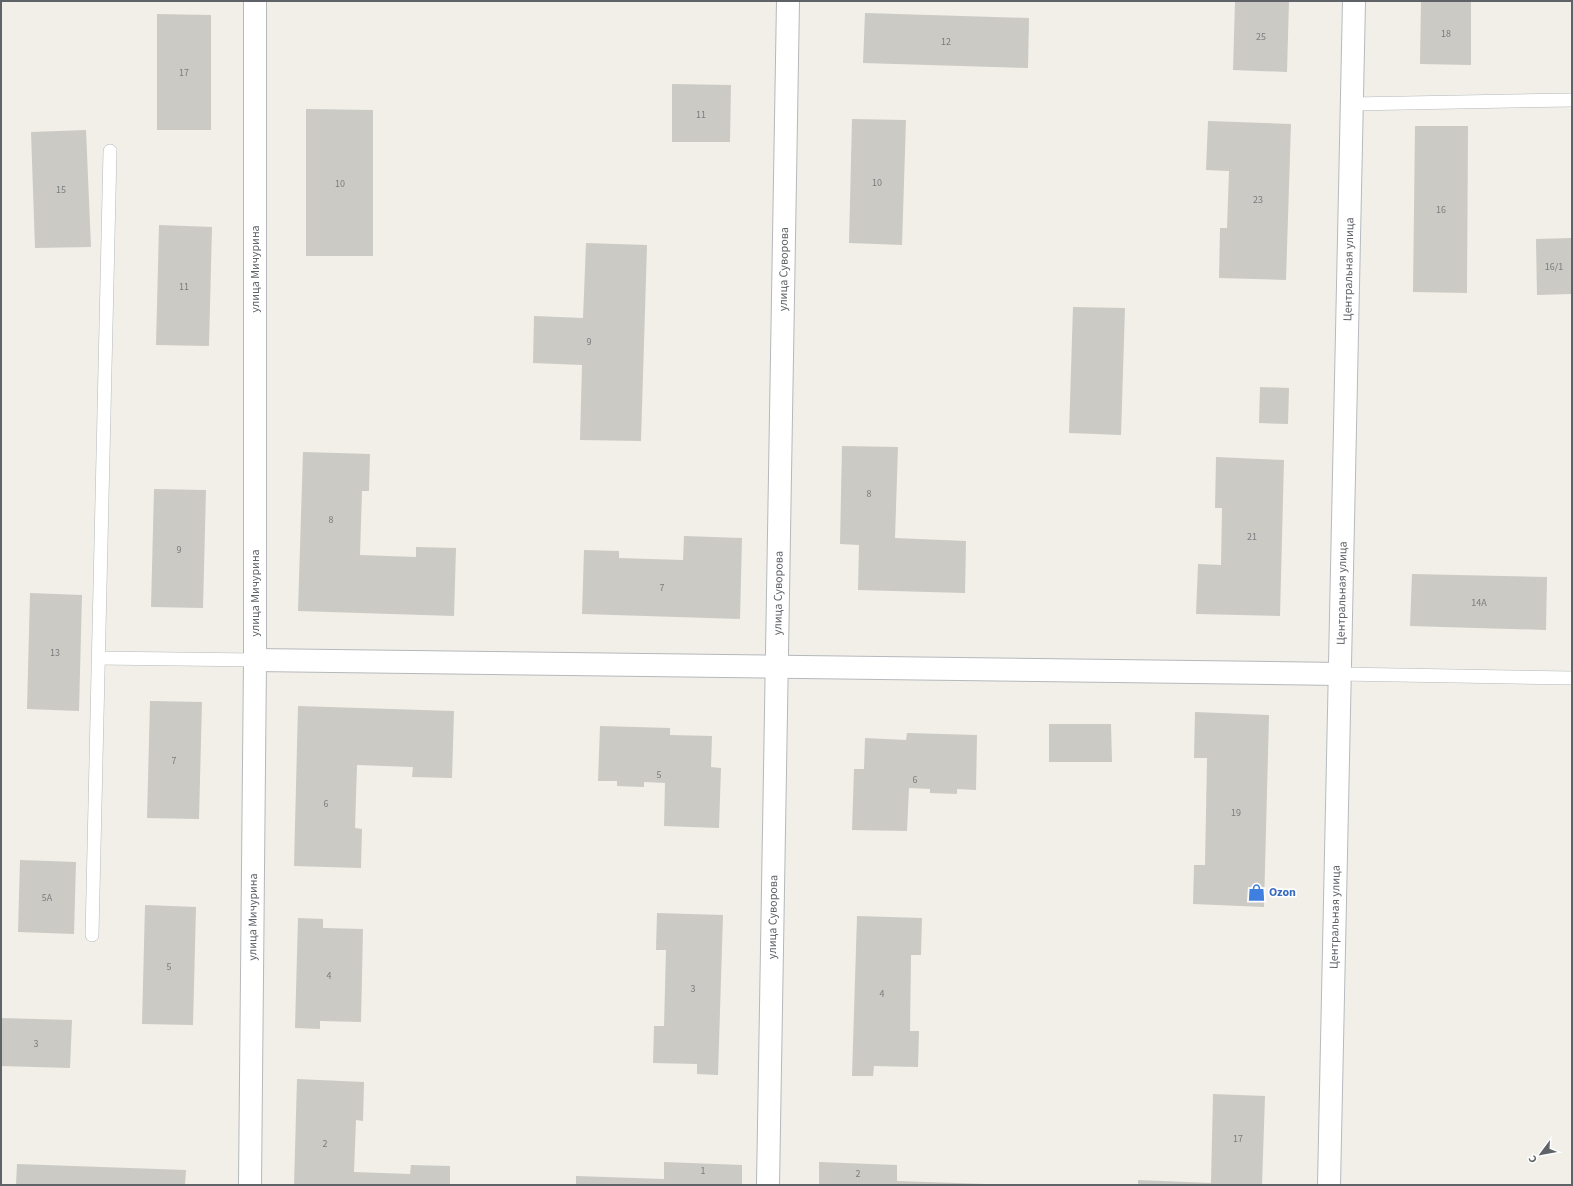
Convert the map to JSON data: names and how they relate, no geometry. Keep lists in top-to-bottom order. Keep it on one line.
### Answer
{"streets":{"street":["улица Мичурина","улица Суворова","Центральная улица"]},"places":{"shop":["Ozon"]},"house_numbers":["18","25","12","17","11","10","10","15","23","16","16/1","11","9","8","8","21","9","7","14А","13","7","5","6","6","19","5А","5","4","3","4","3","17","2","1","2"],"north":"bottom left"}
